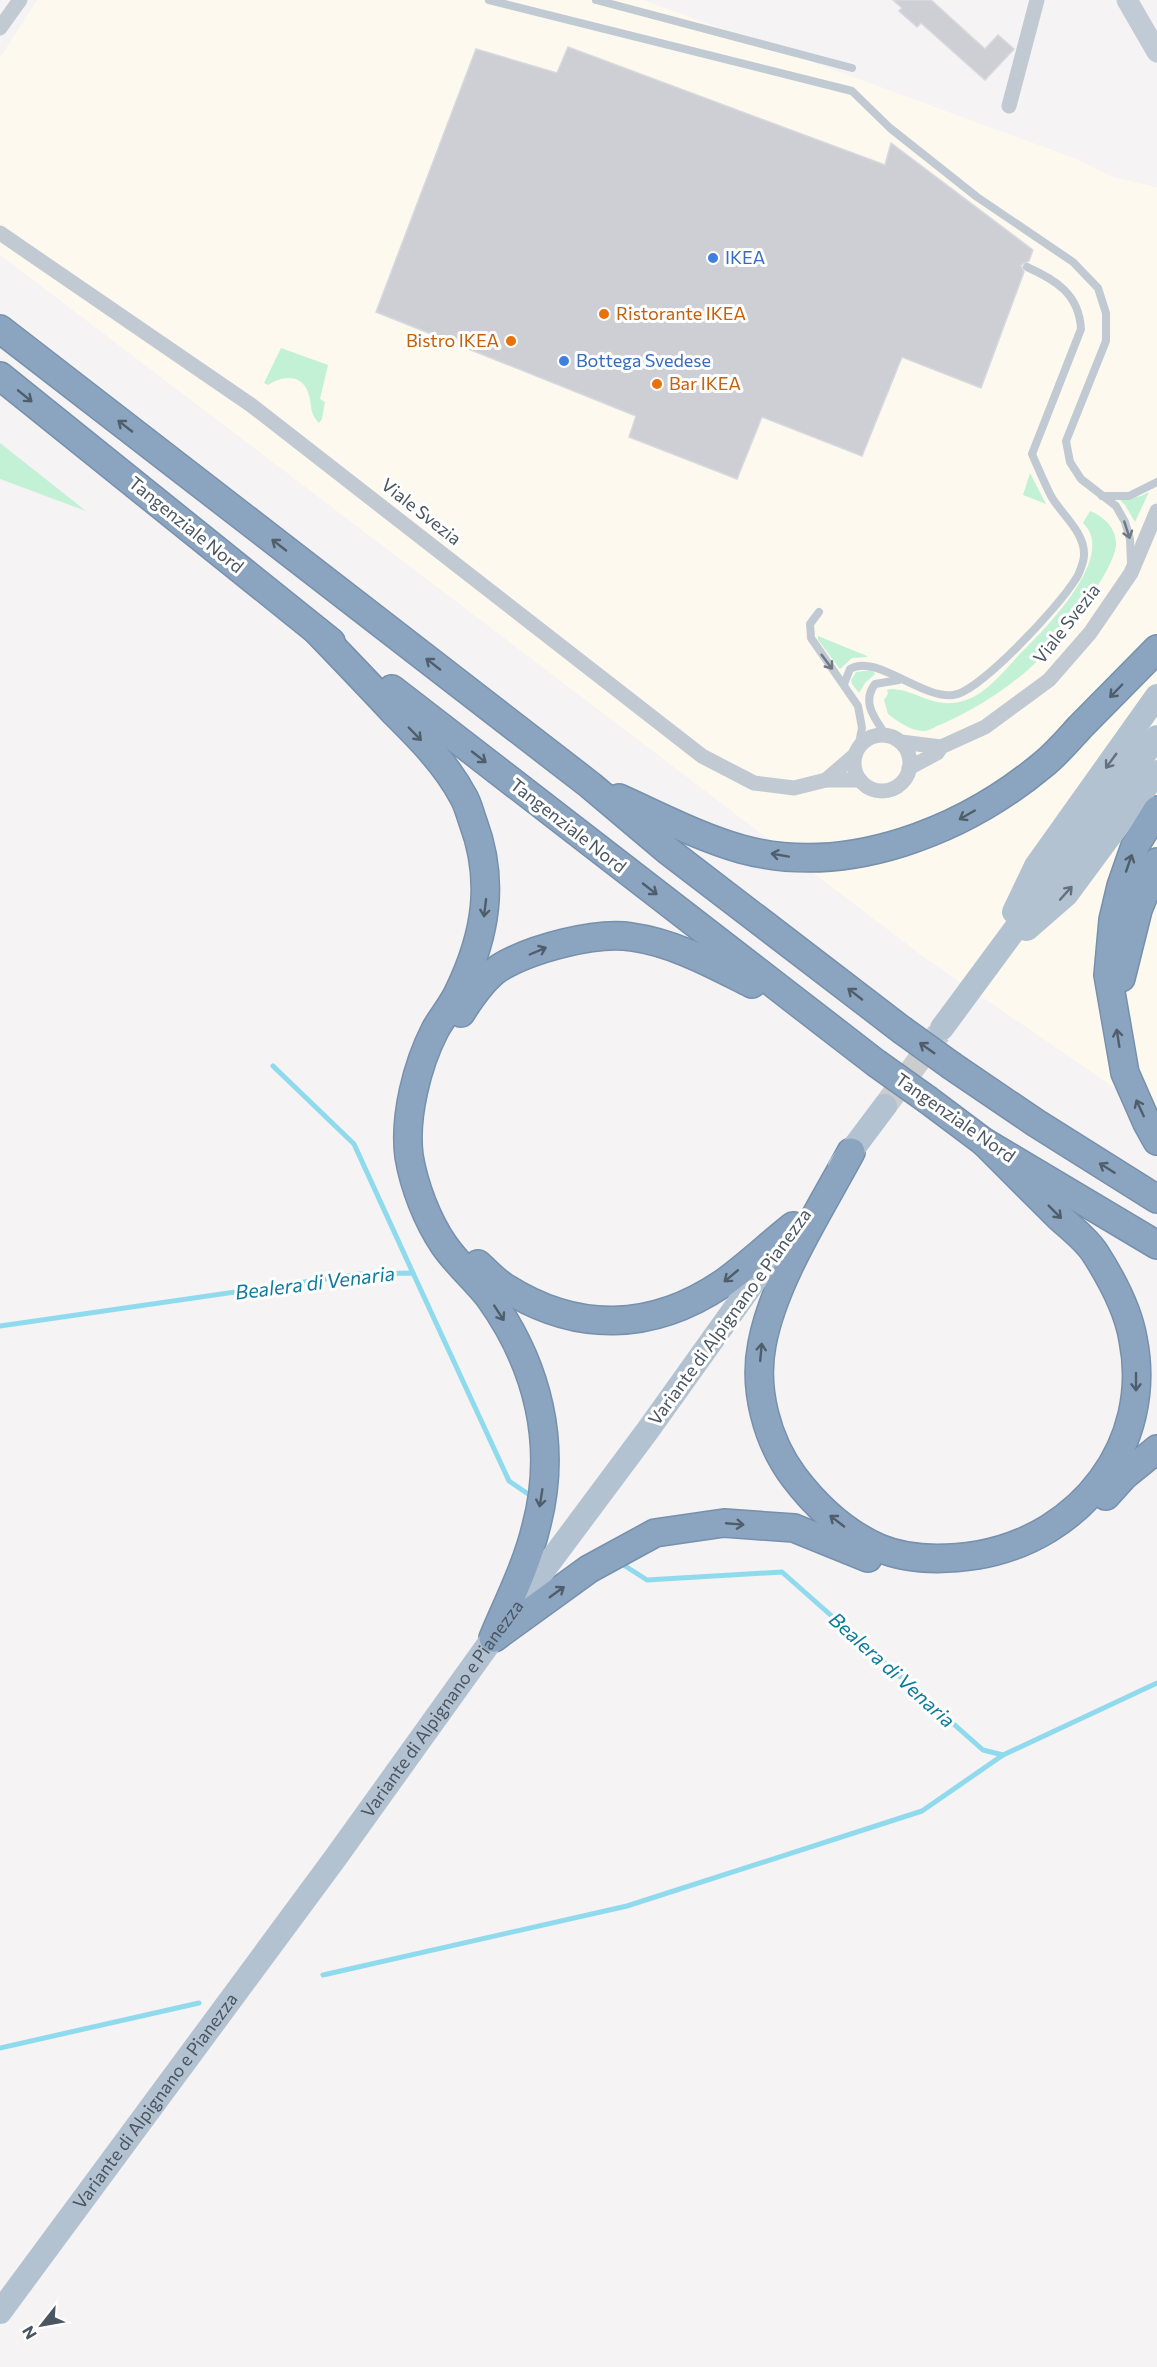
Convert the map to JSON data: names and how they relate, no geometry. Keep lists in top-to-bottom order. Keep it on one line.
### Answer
{"streets":{"highway":["Tangenziale Nord"],"main road":["Variante di Alpignano e Pianezza"],"street":["Viale Svezia"]},"water":["Bealera di Venaria"],"places":["IKEA","Ristorante IKEA","Bistro IKEA","Bottega Svedese","Bar IKEA"],"north":"bottom left"}
